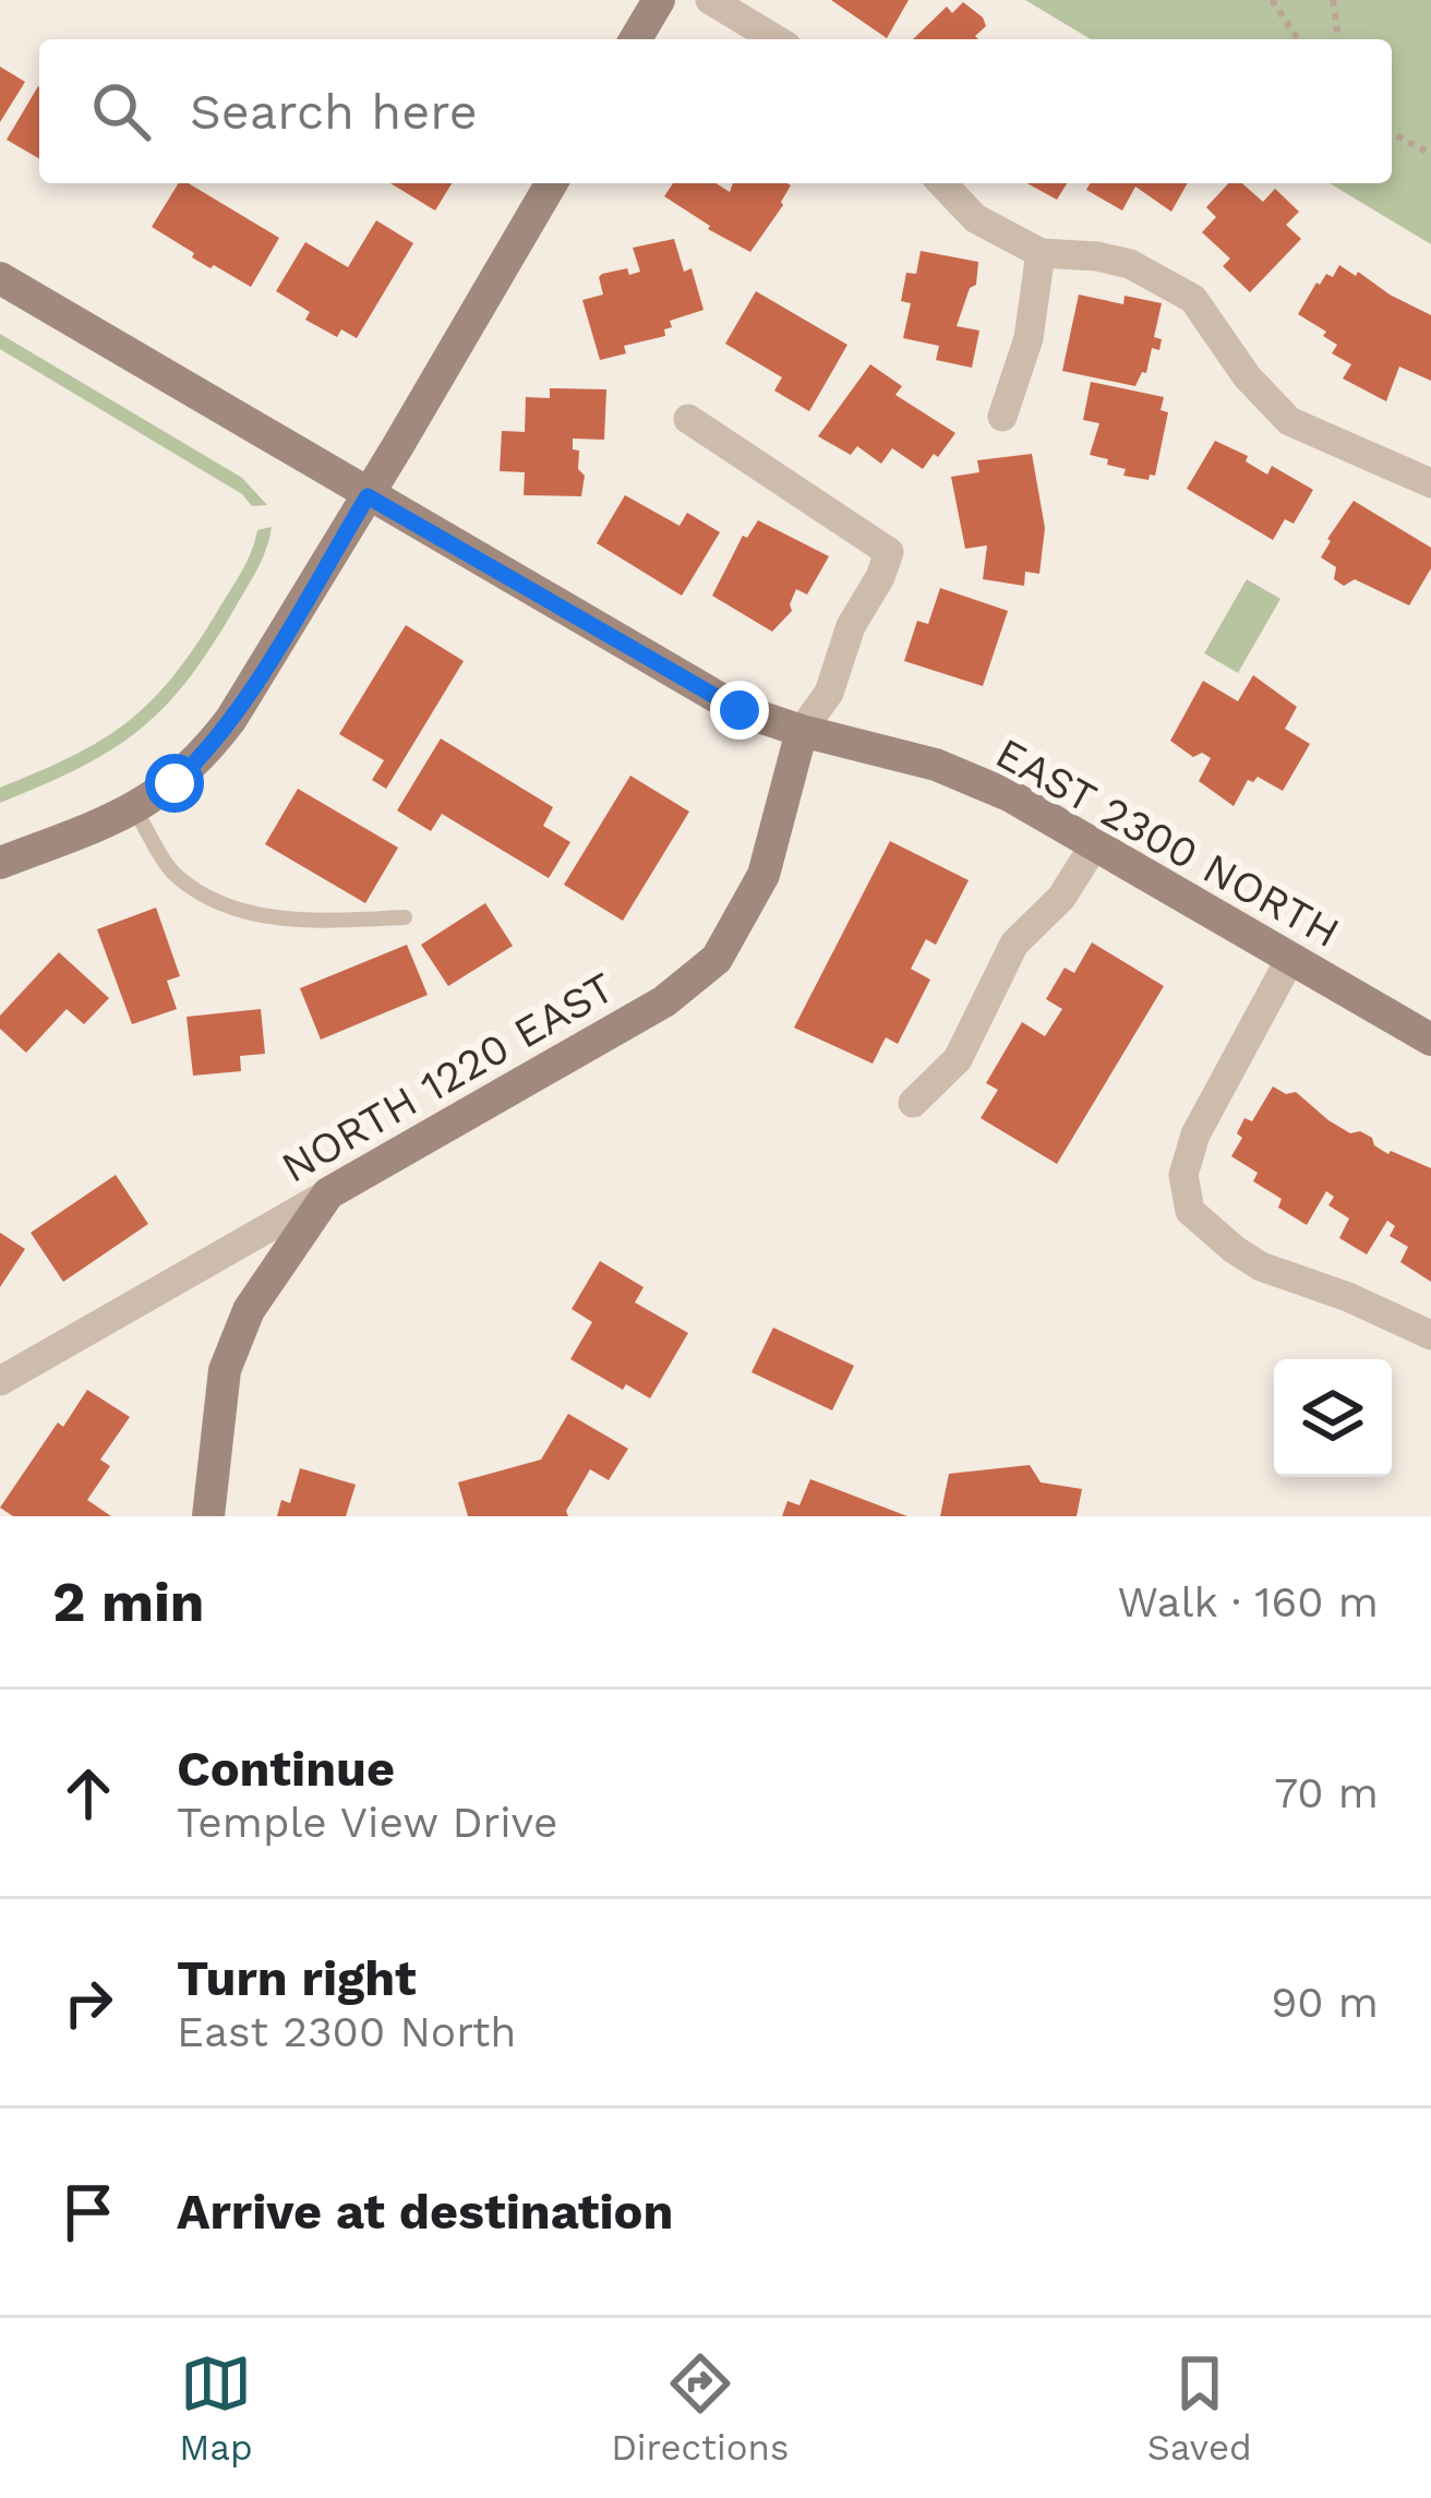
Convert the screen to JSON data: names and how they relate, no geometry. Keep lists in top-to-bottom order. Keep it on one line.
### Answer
{"streets":{"street":["EAST 2300 NORTH","NORTH 1220 EAST"]},"crossings":[["EAST 2300 NORTH","NORTH 1220 EAST"]],"page":{"search":"Search here","heading":["2 min","Walk · 160 m"],"list":[["Continue","Temple View Drive","70 m"],["Turn right","East 2300 North","90 m"],"Arrive at destination"],"nav":["Map","Directions","Saved"]}}
